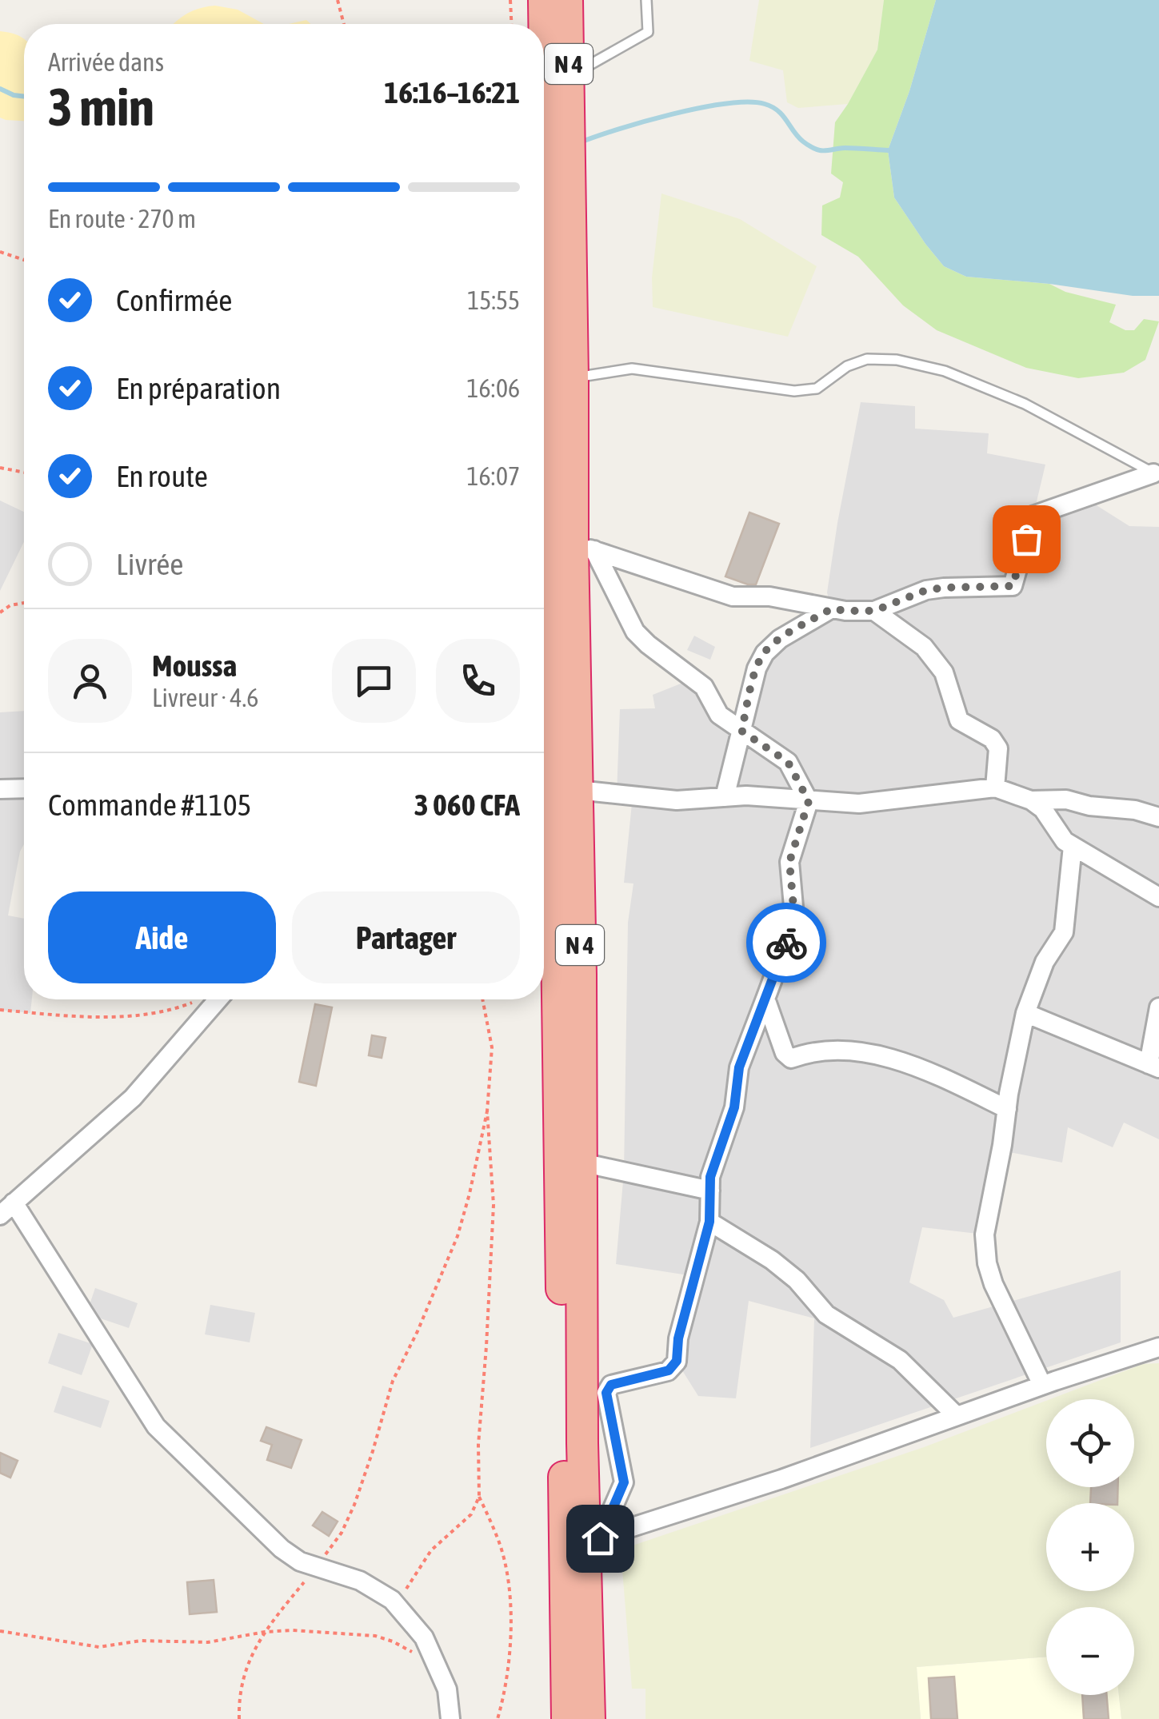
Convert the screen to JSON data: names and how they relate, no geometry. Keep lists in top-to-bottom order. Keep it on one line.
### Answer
{"streets":{"highway":["N 4"]},"page":{"heading":["3 min","Arrivée dans","16:16–16:21"],"panel":["Moussa","Livreur · 4.6","Commande #1105","3 060 CFA"],"bar":"En route · 270 m","list":[["Confirmée","15:55"],["En préparation","16:06"],["En route","16:07"],"Livrée"],"buttons":["Aide","Partager"],"map_buttons":["+","−"]}}
